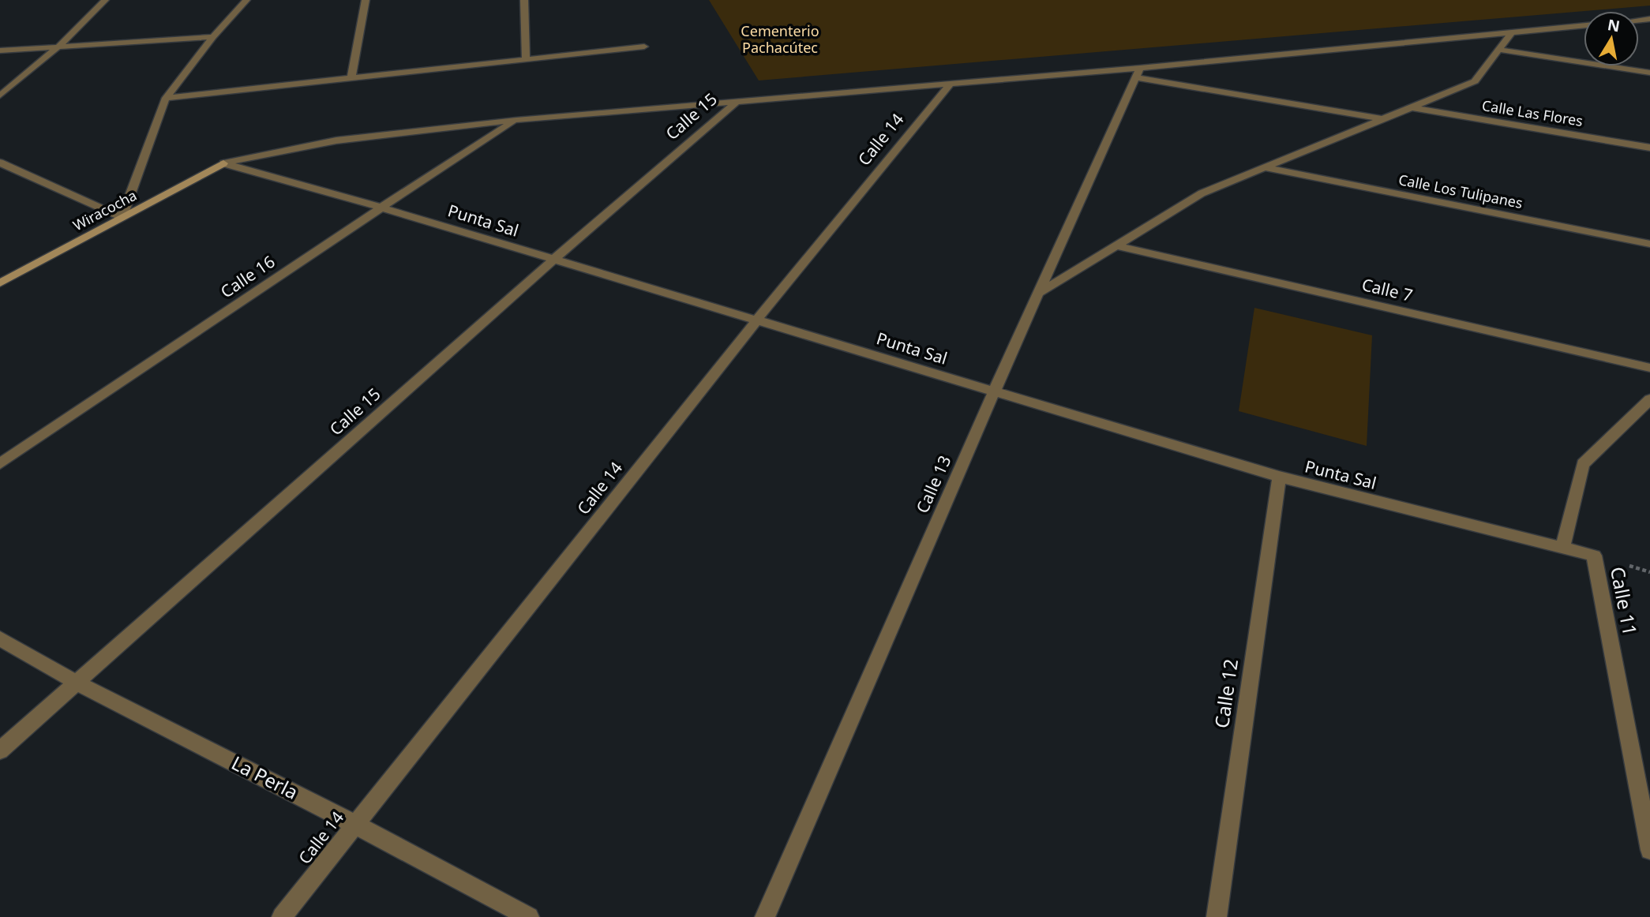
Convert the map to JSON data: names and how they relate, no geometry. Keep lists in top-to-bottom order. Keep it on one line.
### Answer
{"streets":{"street":["Calle Las Flores","Calle 15","Calle 14","Calle Los Tulipanes","Wiracocha","Punta Sal","Calle 16","Calle 7","Calle 13","Calle 11","Calle 12","La Perla"]},"crossings":[["Calle 15","Punta Sal"],["Calle 15","La Perla"],["Calle 14","Punta Sal"],["Calle 14","La Perla"],["Wiracocha","Punta Sal"],["Punta Sal","Calle 16"],["Punta Sal","Calle 13"],["Punta Sal","Calle 11"],["Punta Sal","Calle 12"]],"parks":["Cementerio Pachacútec"],"north":"top"}
